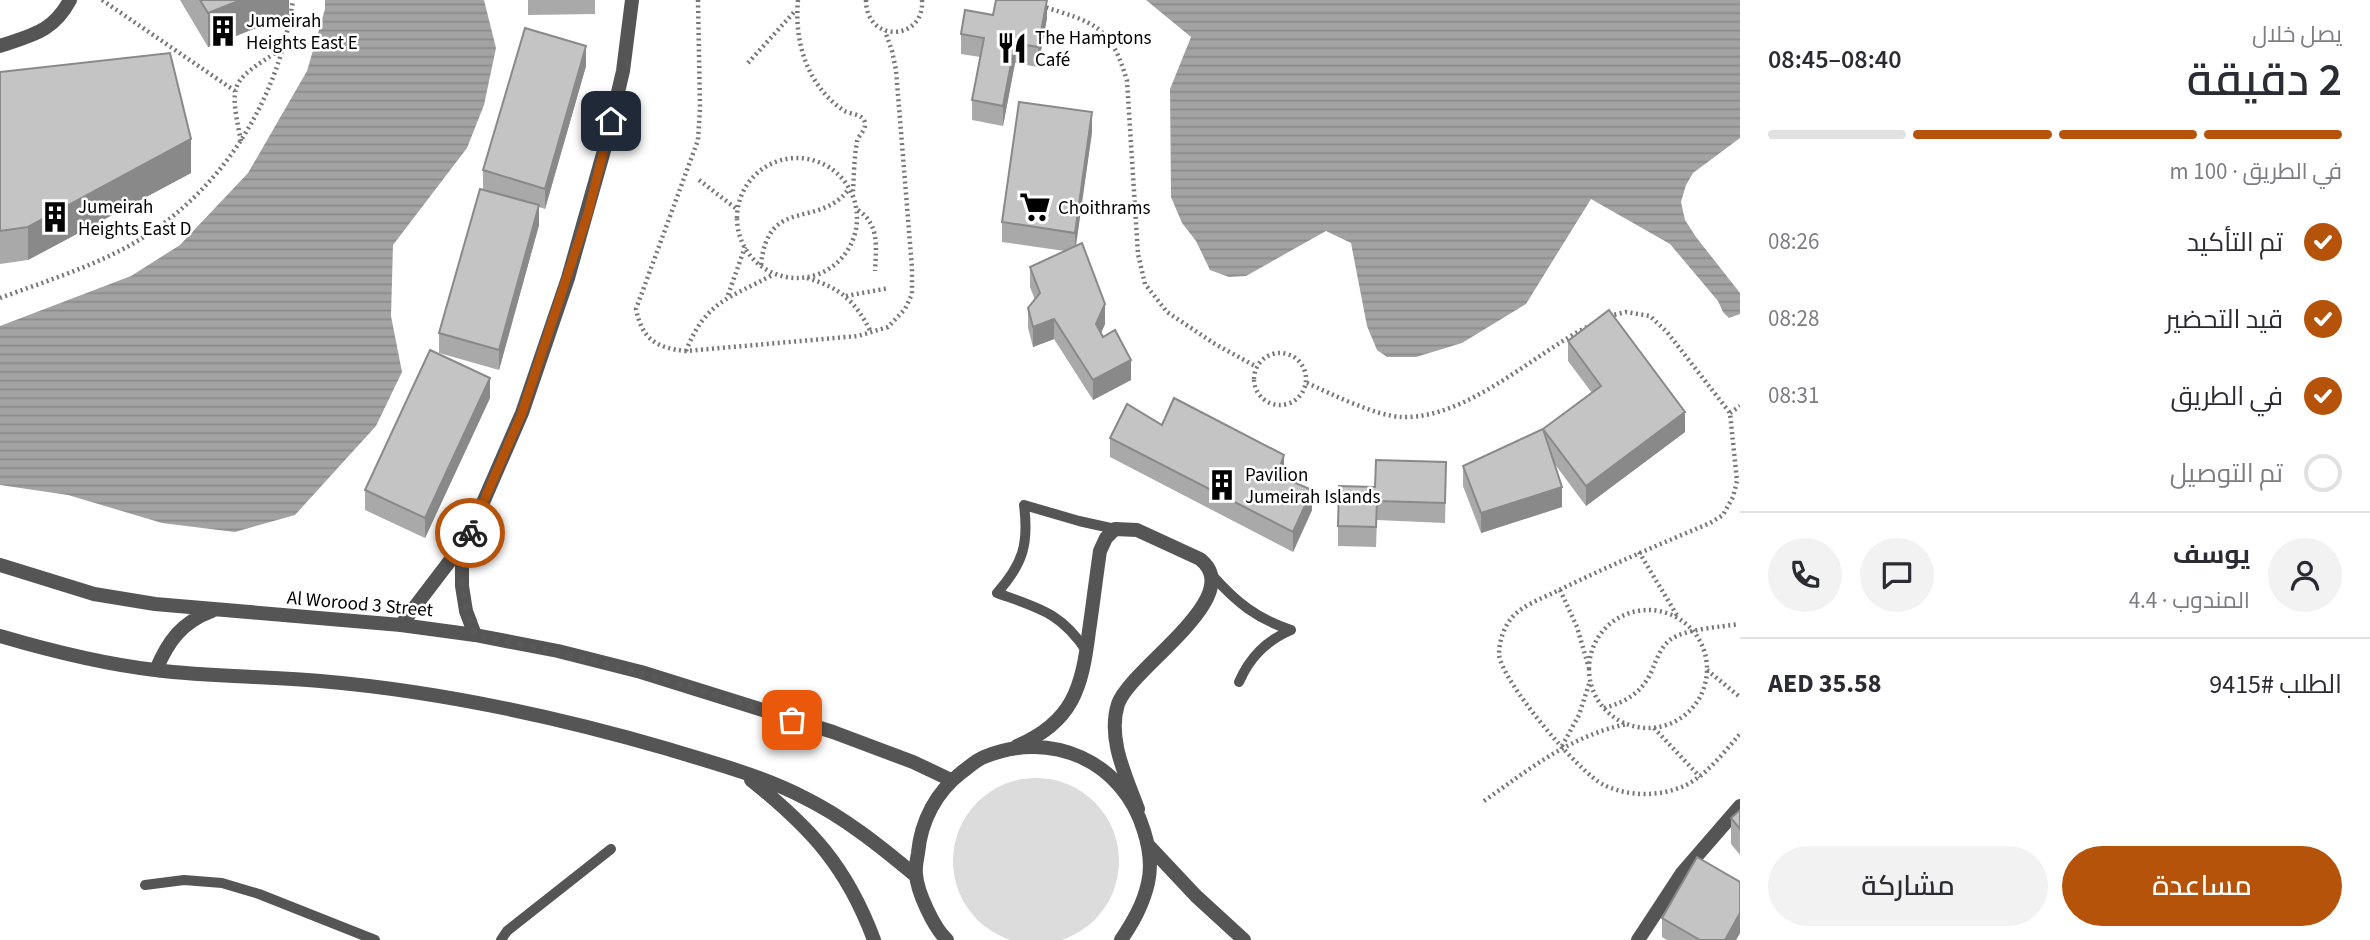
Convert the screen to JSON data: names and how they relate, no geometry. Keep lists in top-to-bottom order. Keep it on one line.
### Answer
{"streets":{"street":["Al Worood 3 Street"]},"places":{"building":["Jumeirah Heights East E","Jumeirah Heights East D","Pavilion Jumeirah Islands"],"restaurant":["The Hamptons Café"],"supermarket":["Choithrams"]},"page":{"heading":["2 دقيقة","يصل خلال","08:40–08:45"],"panel":["يوسف","المندوب · 4.4","الطلب #9415","AED 35.58"],"bar":"في الطريق · 100 m","list":[["تم التأكيد","08:26"],["قيد التحضير","08:28"],["في الطريق","08:31"],"تم التوصيل"],"buttons":["مساعدة","مشاركة"]}}
